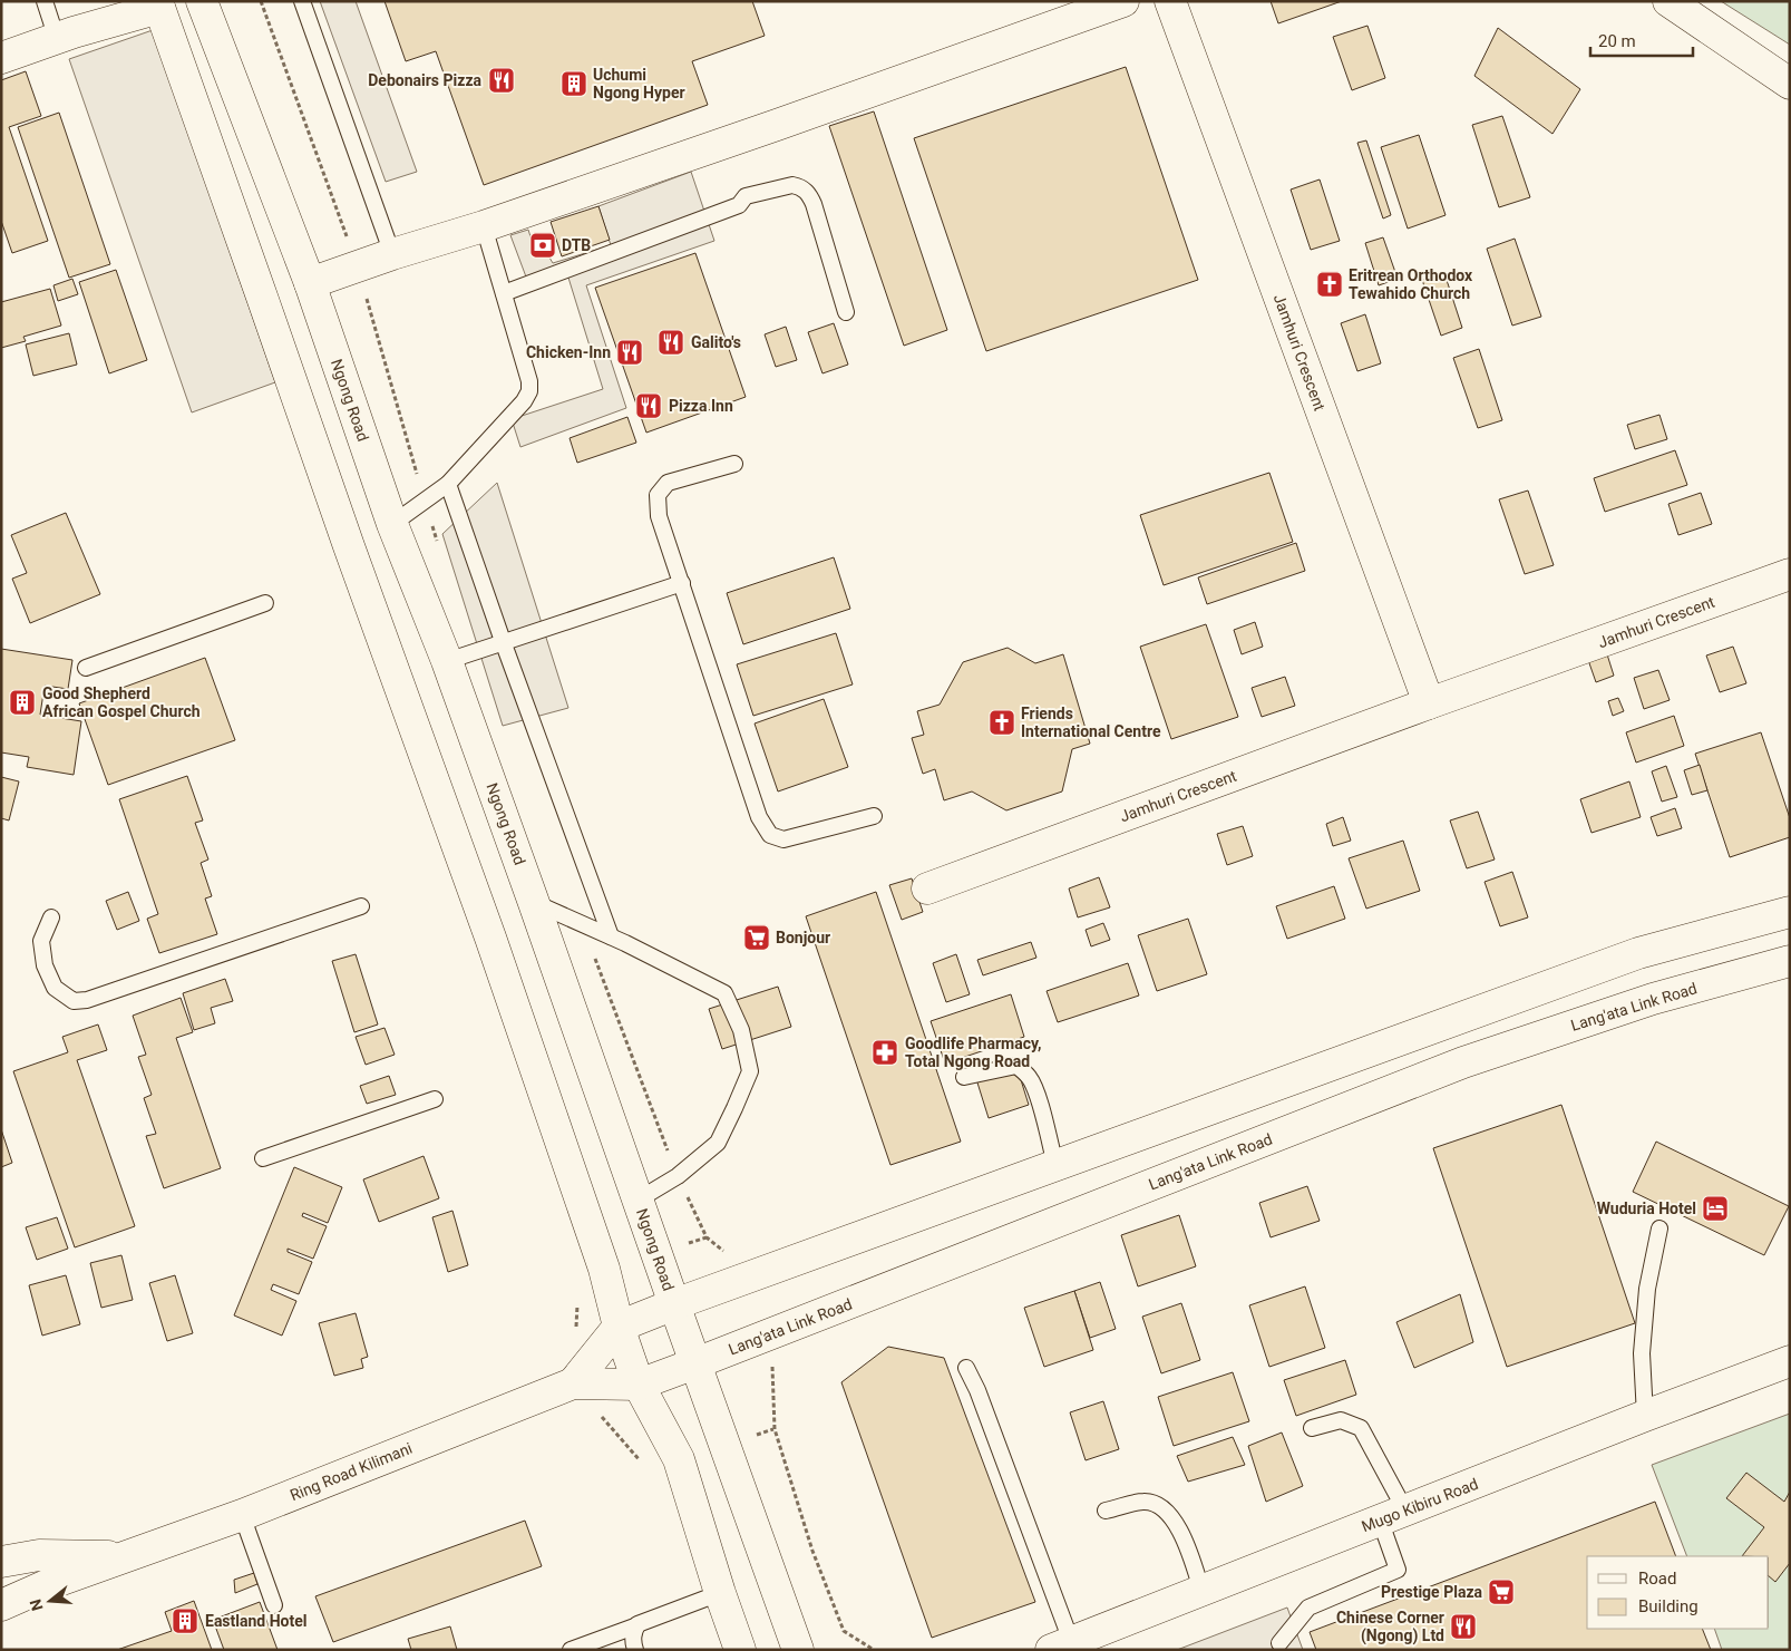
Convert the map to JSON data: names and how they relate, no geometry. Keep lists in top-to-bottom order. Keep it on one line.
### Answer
{"streets":{"main road":["Jamhuri Crescent","Ngong Road","Lang'ata Link Road","Ring Road Kilimani","Mugo Kibiru Road"]},"crossings":[["Ngong Road","Lang'ata Link Road"]],"places":{"restaurant":["Debonairs Pizza","Galito's","Chicken-Inn","Pizza Inn","Chinese Corner (Ngong) Ltd"],"building":["Uchumi Ngong Hyper","Good Shepherd African Gospel Church","Eastland Hotel"],"bank":["DTB"],"church":["Eritrean Orthodox Tewahido Church","Friends International Centre"],"supermarket":["Bonjour","Prestige Plaza"],"pharmacy":["Goodlife Pharmacy, Total Ngong Road"],"hotel":["Wuduria Hotel"]},"legend":["Road","Building"],"scale_bar":"20 m","north":"left"}
